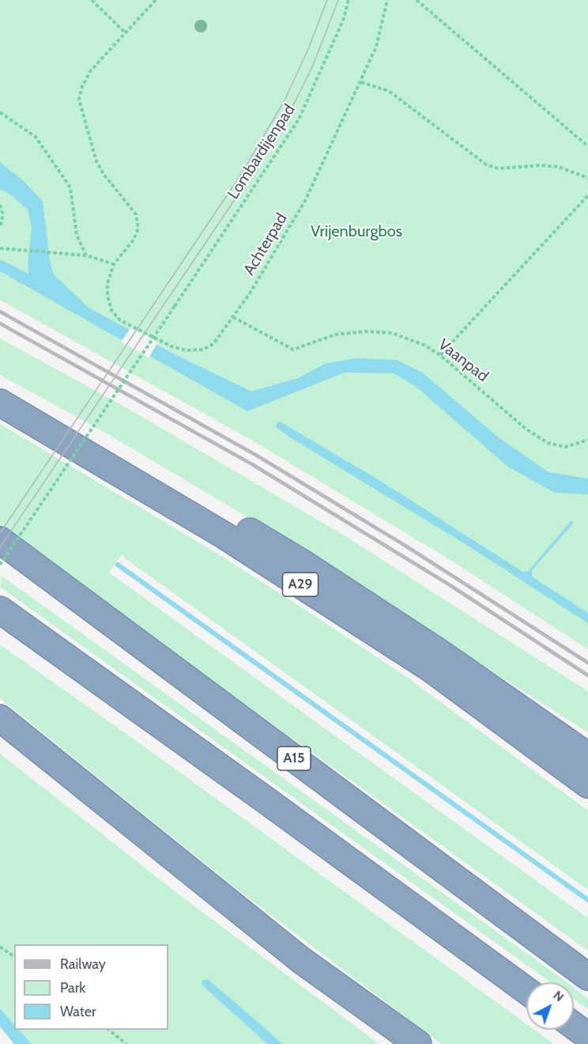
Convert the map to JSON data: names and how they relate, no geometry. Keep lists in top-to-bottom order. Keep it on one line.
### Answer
{"streets":{"highway":["A29","A15"],"path":["Lombardijenpad","Achterpad","Vaanpad"]},"crossings":[["Achterpad","Vaanpad"]],"parks":["Vrijenburgbos"],"legend":["Railway","Park","Water"],"north":"top right"}
